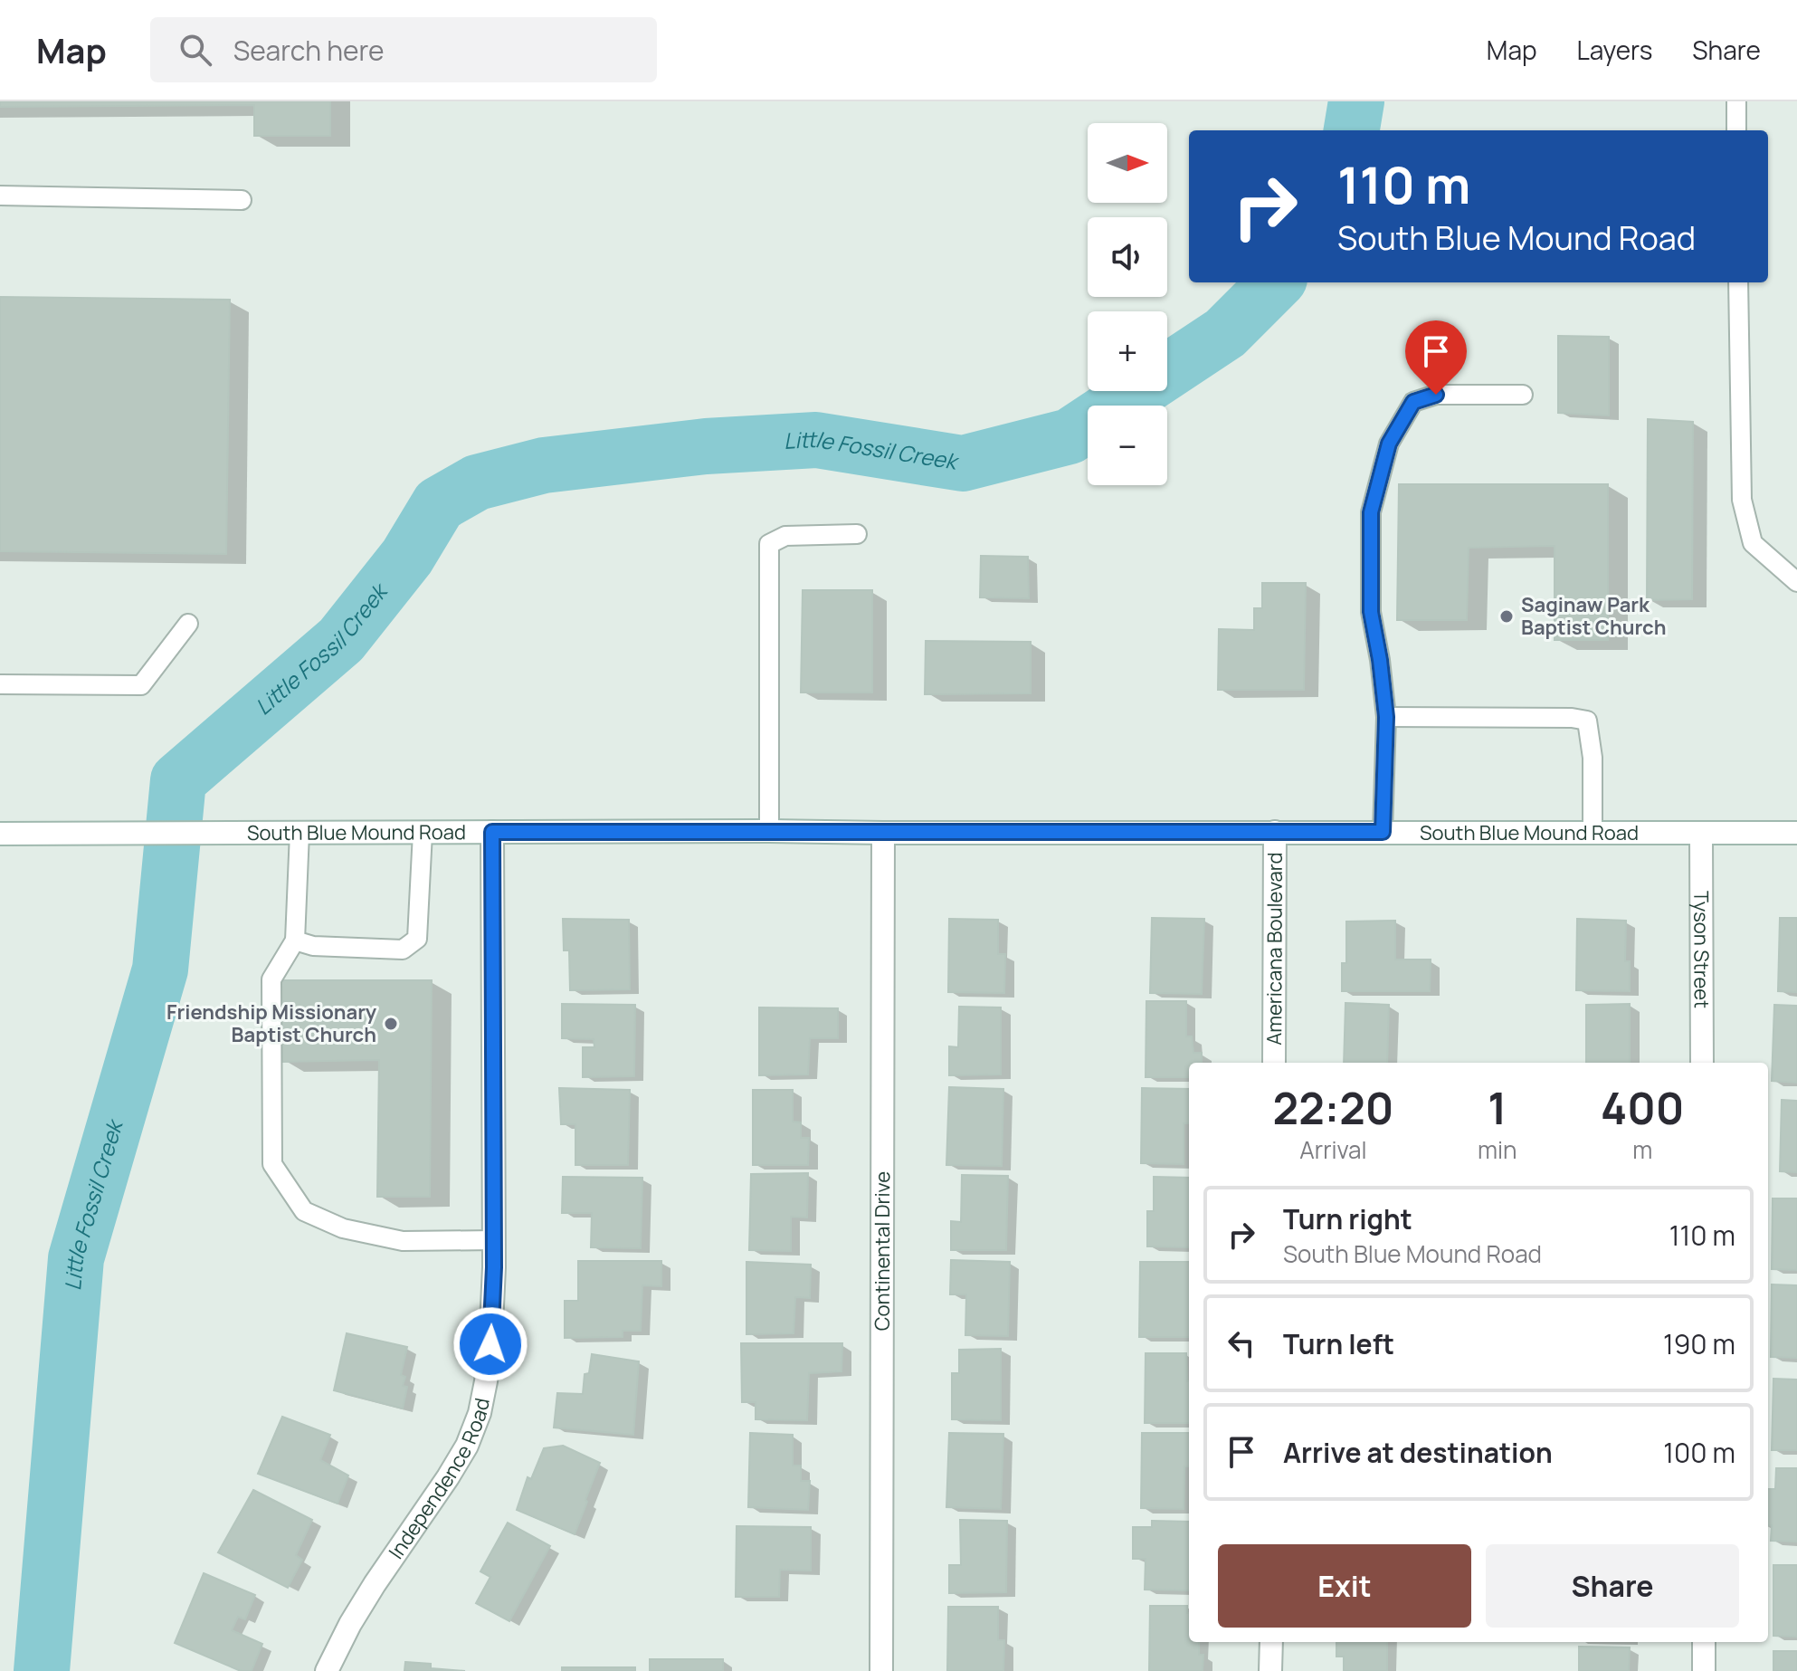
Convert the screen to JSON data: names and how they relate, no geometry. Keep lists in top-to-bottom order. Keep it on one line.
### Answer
{"streets":{"street":["South Blue Mound Road","Americana Boulevard","Tyson Street","Continental Drive","Independence Road"]},"crossings":[["South Blue Mound Road","Americana Boulevard"],["South Blue Mound Road","Tyson Street"],["South Blue Mound Road","Continental Drive"],["South Blue Mound Road","Independence Road"]],"water":["Little Fossil Creek"],"places":["Saginaw Park Baptist Church","Friendship Missionary Baptist Church"],"north":"right","page":{"header":"Map","search":"Search here","nav":["Map","Layers","Share"],"map_buttons":["+","−"],"turn":["110 m","South Blue Mound Road"],"eta":["22:20","Arrival","1","min","400","m"],"list":[{"name":"Turn right","note":"South Blue Mound Road","value":"110 m"},{"name":"Turn left","value":"190 m"},{"name":"Arrive at destination","value":"100 m"}],"buttons":["Exit","Share"]}}
